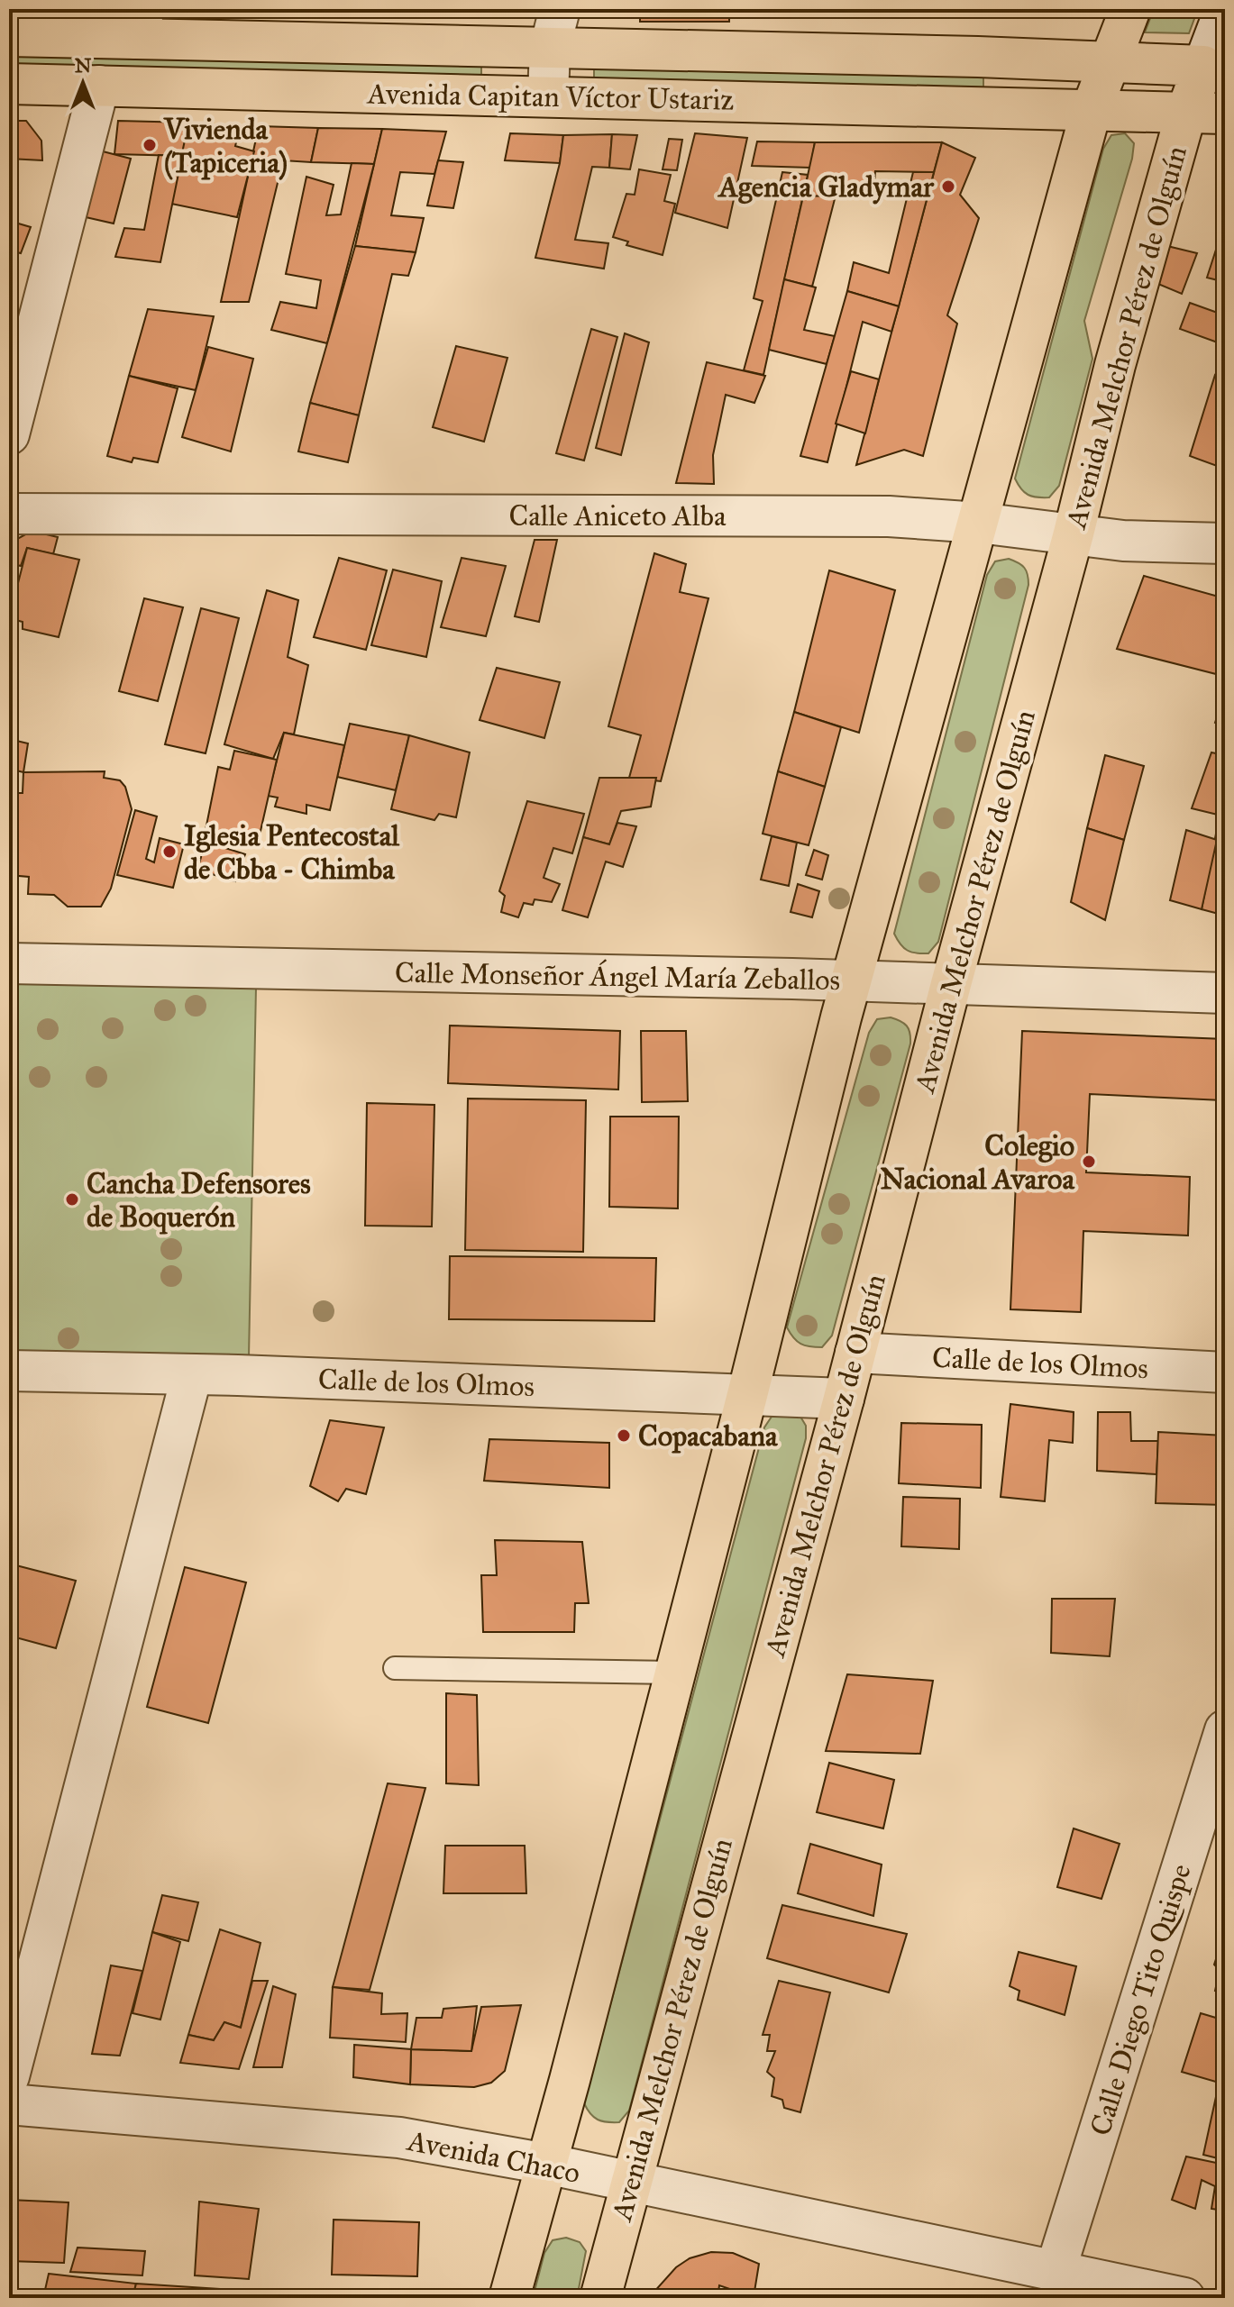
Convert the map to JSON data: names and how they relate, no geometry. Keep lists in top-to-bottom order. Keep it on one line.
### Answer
{"streets":{"main road":["Avenida Capitan Víctor Ustariz","Avenida Melchor Pérez de Olguín"],"street":["Calle Aniceto Alba","Calle Monseñor Ángel María Zeballos","Calle de los Olmos","Calle Diego Tito Quispe","Avenida Chaco"]},"crossings":[["Avenida Capitan Víctor Ustariz","Avenida Melchor Pérez de Olguín"],["Avenida Melchor Pérez de Olguín","Calle Aniceto Alba"],["Avenida Melchor Pérez de Olguín","Calle Monseñor Ángel María Zeballos"],["Avenida Melchor Pérez de Olguín","Calle de los Olmos"],["Avenida Melchor Pérez de Olguín","Avenida Chaco"],["Calle Diego Tito Quispe","Avenida Chaco"]],"places":["Vivienda (Tapiceria)","Agencia Gladymar","Iglesia Pentecostal de Cbba - Chimba","Colegio Nacional Avaroa","Cancha Defensores de Boquerón","Copacabana"],"north":"top"}
